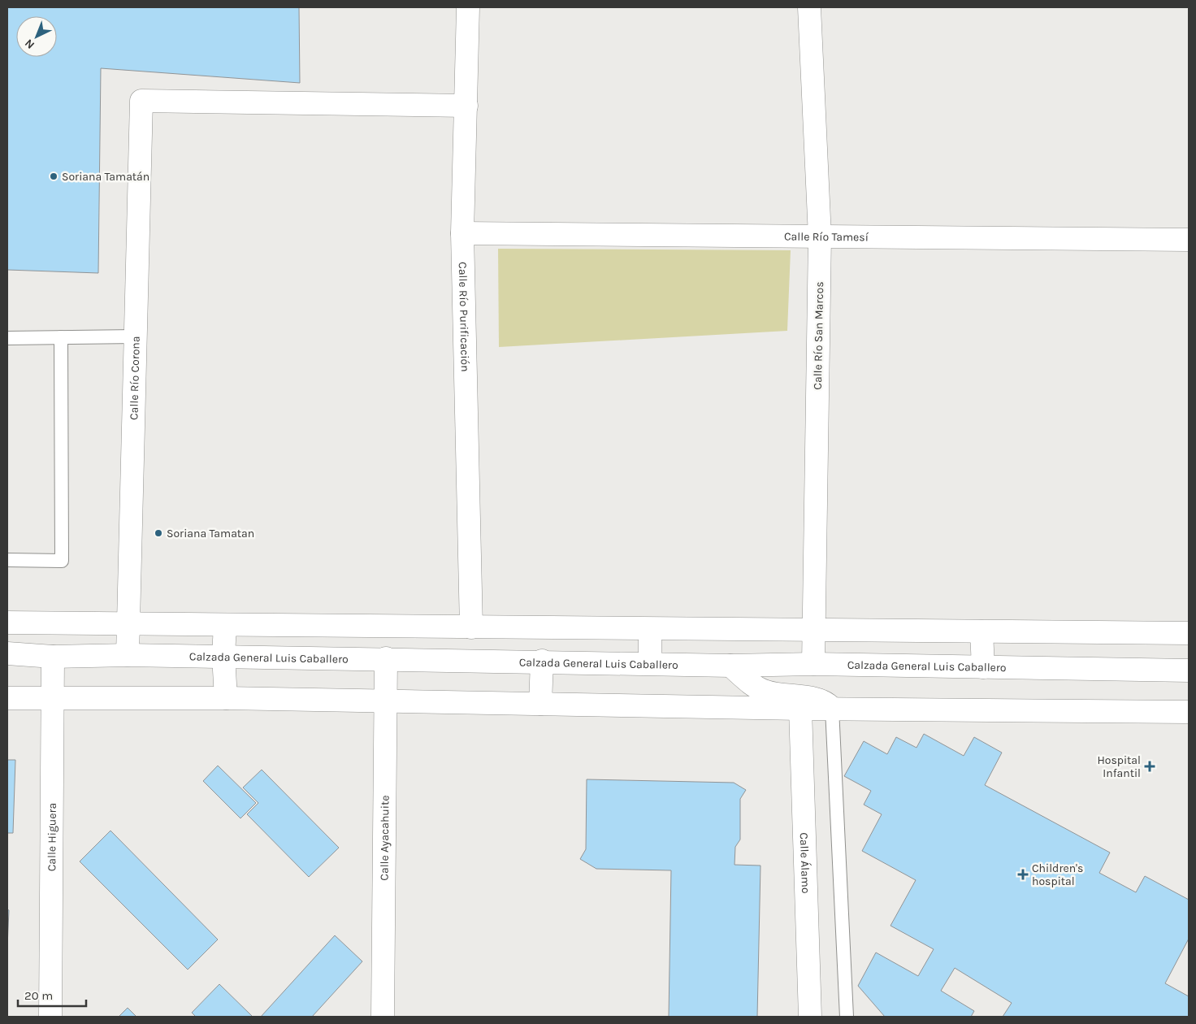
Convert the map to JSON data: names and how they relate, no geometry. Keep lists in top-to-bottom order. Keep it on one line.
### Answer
{"streets":{"street":["Calle Río Tamesí","Calle Río Purificación","Calle Río San Marcos","Calle Río Corona","Calzada General Luis Caballero","Calle Higuera","Calle Ayacahuite","Calle Álamo"]},"crossings":[["Calle Río Tamesí","Calle Río Purificación"],["Calle Río Tamesí","Calle Río San Marcos"],["Calle Río Purificación","Calle Río Corona"],["Calle Río San Marcos","Calzada General Luis Caballero"],["Calle Río Corona","Calzada General Luis Caballero"],["Calzada General Luis Caballero","Calle Higuera"],["Calzada General Luis Caballero","Calle Ayacahuite"]],"places":{"other":["Soriana Tamatán","Soriana Tamatan"],"health":["Hospital Infantil","Children's hospital"]},"scale_bar":"20 m","north":"bottom left"}
